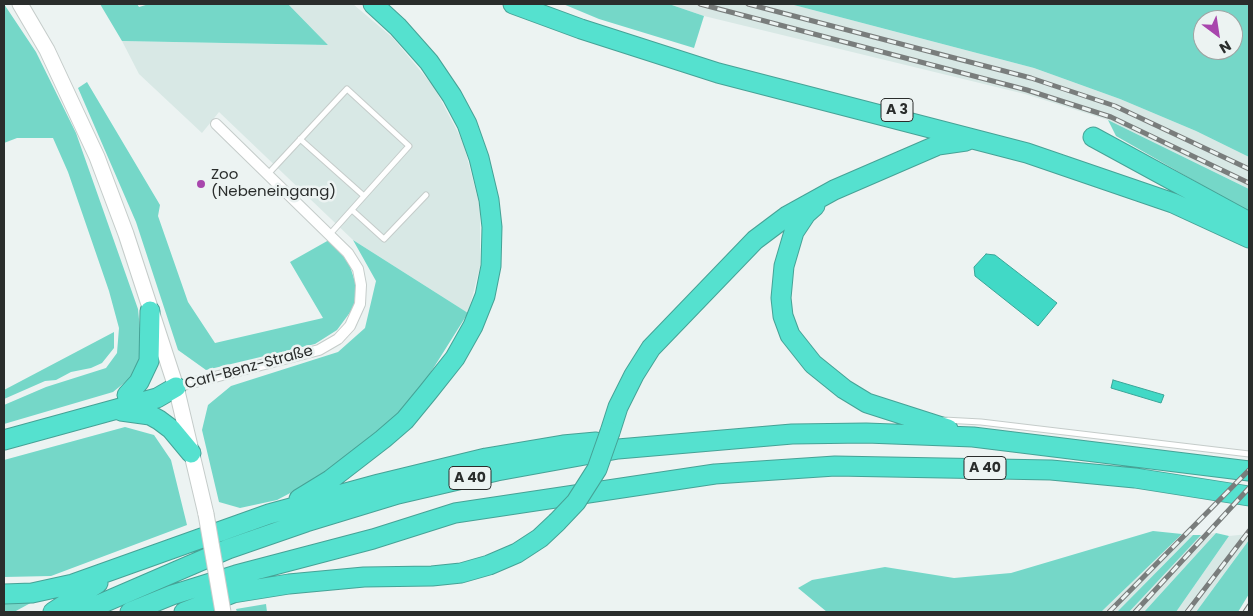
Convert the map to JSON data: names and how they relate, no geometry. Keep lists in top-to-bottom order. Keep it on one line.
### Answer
{"streets":{"highway":["A 3","A 40"],"main road":["Carl-Benz-Straße"]},"places":["Zoo (Nebeneingang)"],"north":"bottom right"}
